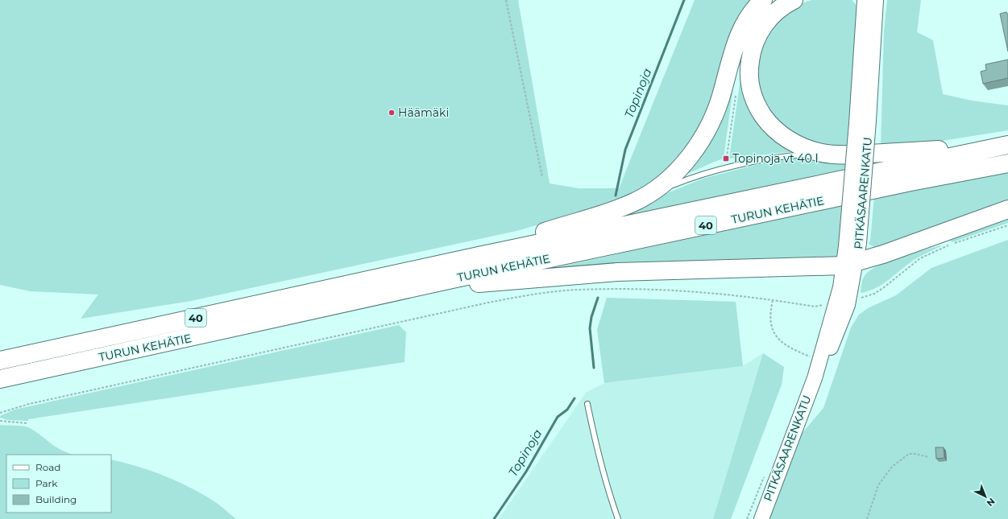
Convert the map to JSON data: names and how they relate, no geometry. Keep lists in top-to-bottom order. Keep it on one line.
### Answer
{"streets":{"highway":["TURUN KEHÄTIE","40"],"street":["PITKÄSAARENKATU"]},"water":["Topinoja"],"places":{"other":["Häämäki"],"transit":["Topinoja vt 40 I"]},"legend":["Road","Park","Building"],"north":"bottom right"}
